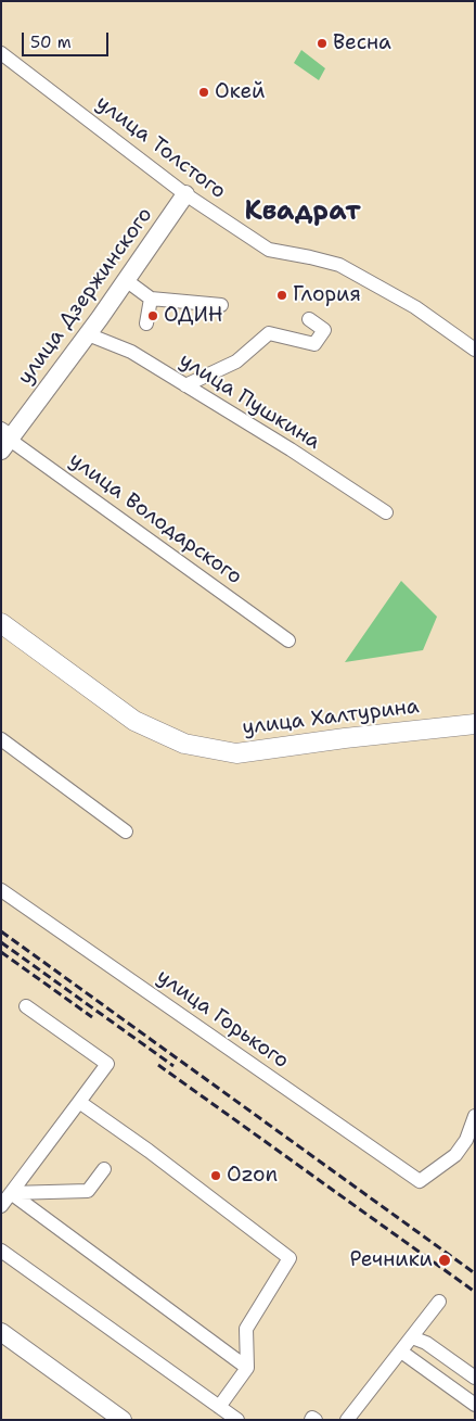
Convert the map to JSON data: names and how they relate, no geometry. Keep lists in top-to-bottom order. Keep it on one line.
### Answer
{"streets":{"main road":["улица Халтурина"],"street":["улица Толстого","улица Дзержинского","улица Пушкина","улица Володарского","улица Горького"]},"crossings":[["улица Толстого","улица Дзержинского"],["улица Дзержинского","улица Пушкина"],["улица Дзержинского","улица Володарского"]],"districts":["Квадрат"],"places":["Весна","Окей","Глория","ОДИН","Ozon","Речники"],"scale_bar":"50 m"}
